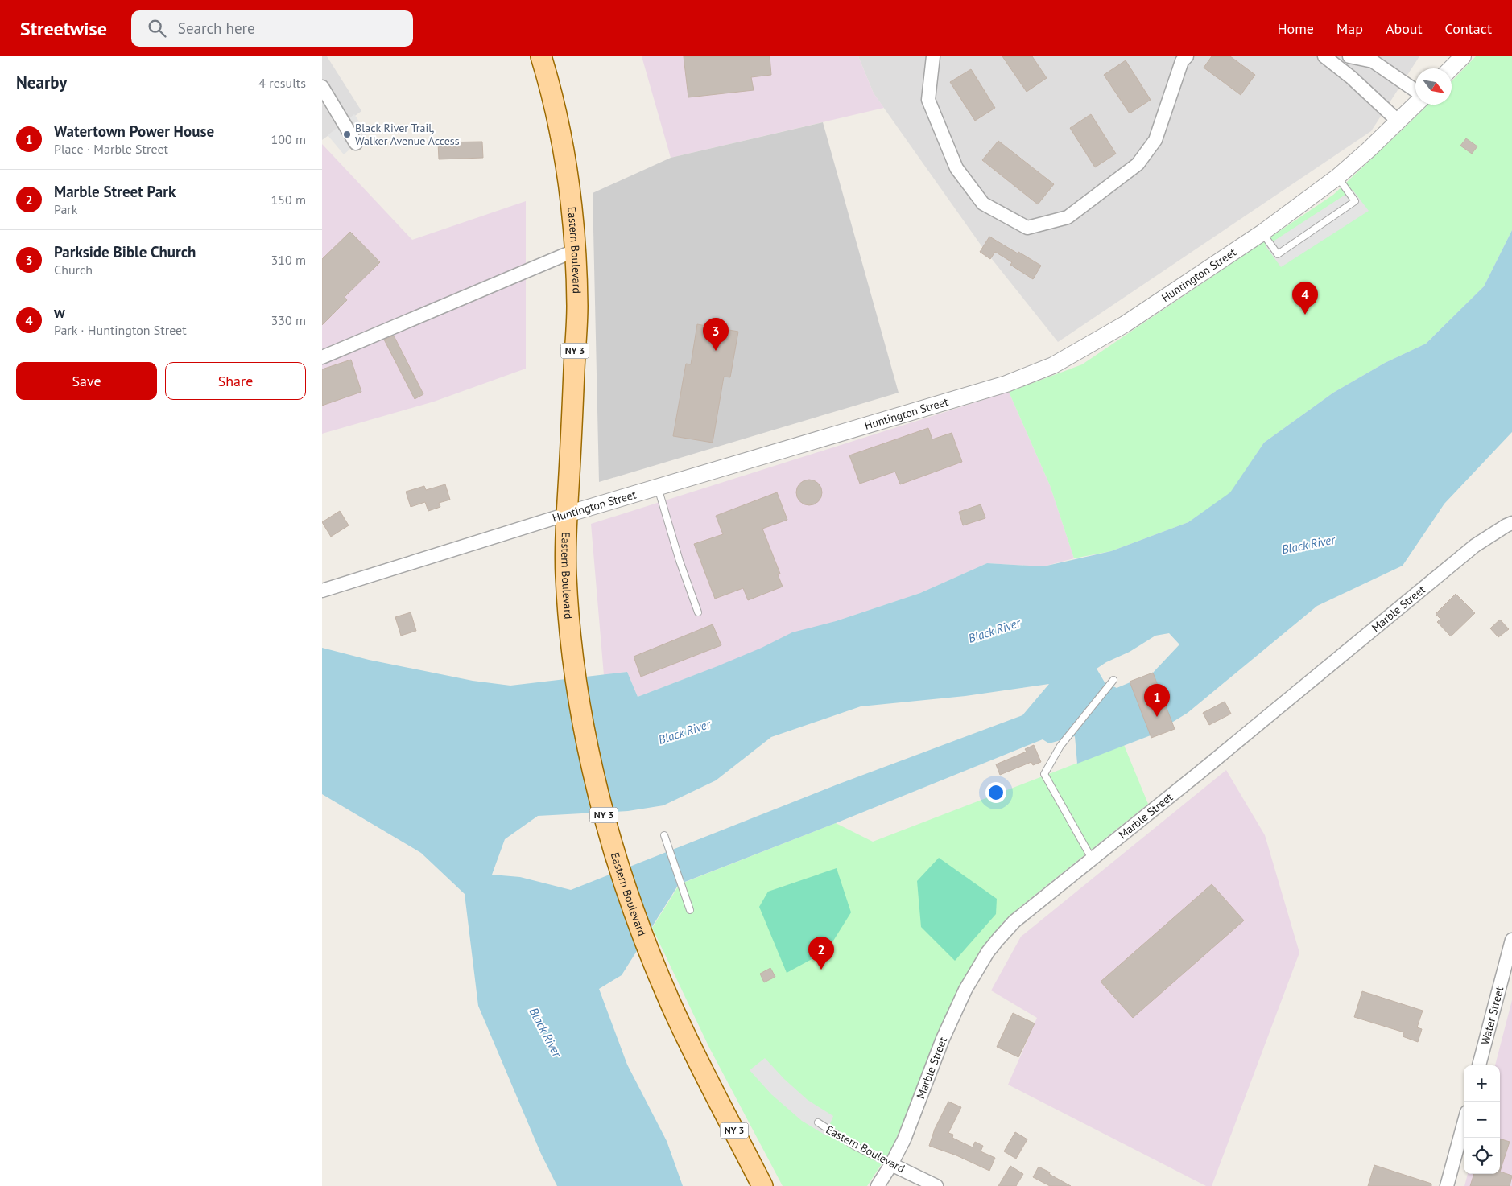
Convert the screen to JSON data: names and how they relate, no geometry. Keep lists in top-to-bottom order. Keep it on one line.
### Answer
{"streets":{"main road":["Eastern Boulevard","NY 3"],"street":["Huntington Street","Marble Street","Water Street"]},"crossings":[["Eastern Boulevard","Huntington Street"],["Eastern Boulevard","Marble Street"]],"water":["Black River"],"places":["Black River Trail, Walker Avenue Access"],"north":"bottom right","page":{"header":"Streetwise","search":"Search here","nav":["Home","Map","About","Contact"],"heading":["Nearby","4 results"],"list":[{"mark":"1","name":"Watertown Power House","note":"Place · Marble Street","value":"100 m"},{"mark":"2","name":"Marble Street Park","note":"Park","value":"150 m"},{"mark":"3","name":"Parkside Bible Church","note":"Church","value":"310 m"},{"mark":"4","name":"w","note":"Park · Huntington Street","value":"330 m"}],"pins":["4","3","1","2"],"buttons":["Save","Share"],"map_buttons":["+","−"]}}
